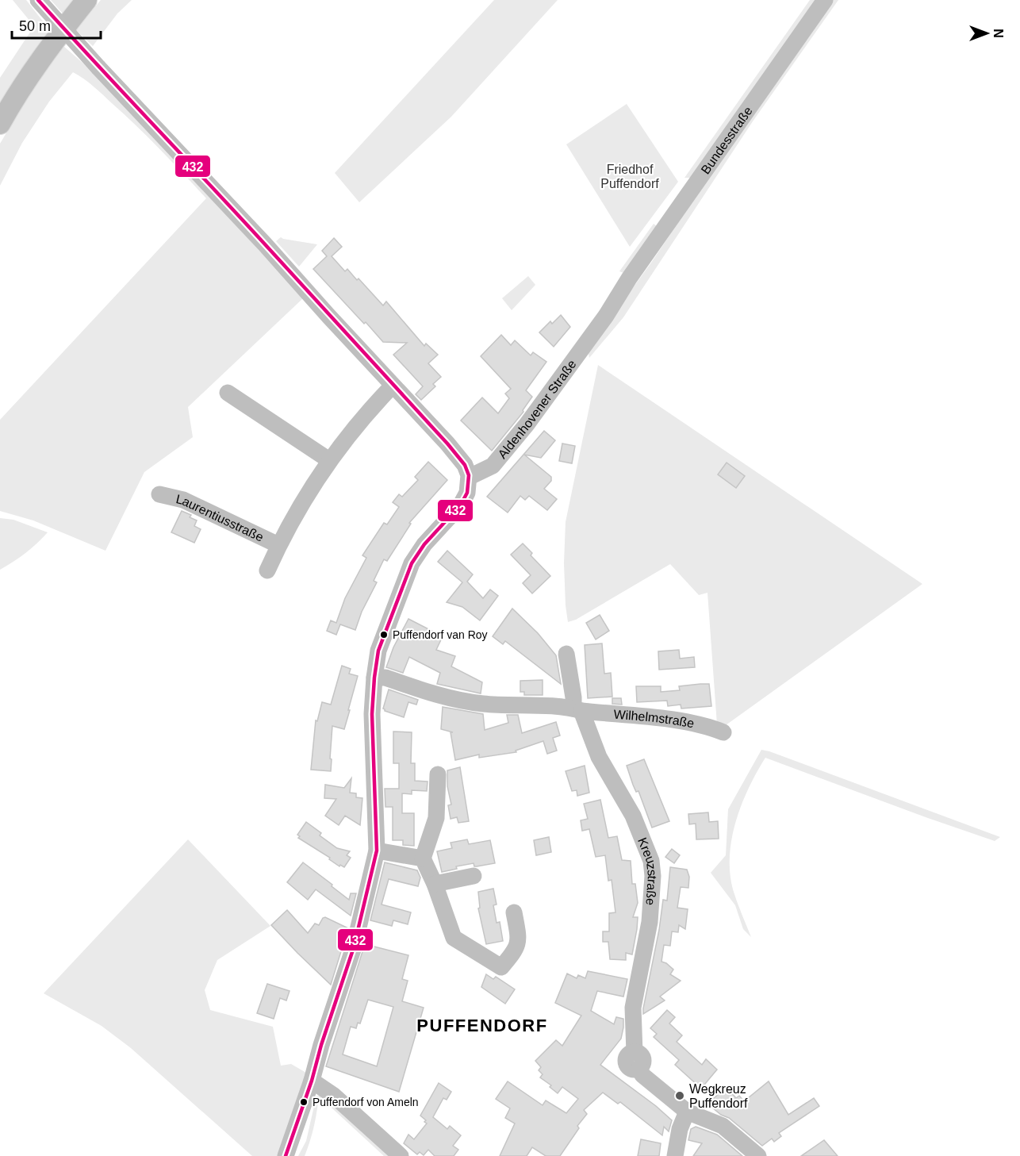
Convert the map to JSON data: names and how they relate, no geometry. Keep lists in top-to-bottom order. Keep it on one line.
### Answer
{"streets":{"street":["Bundesstraße","Aldenhovener Straße","Laurentiusstraße","Wilhelmstraße","Kreuzstraße"]},"crossings":[["Bundesstraße","Aldenhovener Straße"],["Wilhelmstraße","Kreuzstraße"]],"districts":["PUFFENDORF"],"parks":["Friedhof Puffendorf"],"places":["Puffendorf van Roy","Wegkreuz Puffendorf","Puffendorf von Ameln"],"lines":["transit line 432"],"scale_bar":"50 m","north":"right"}
